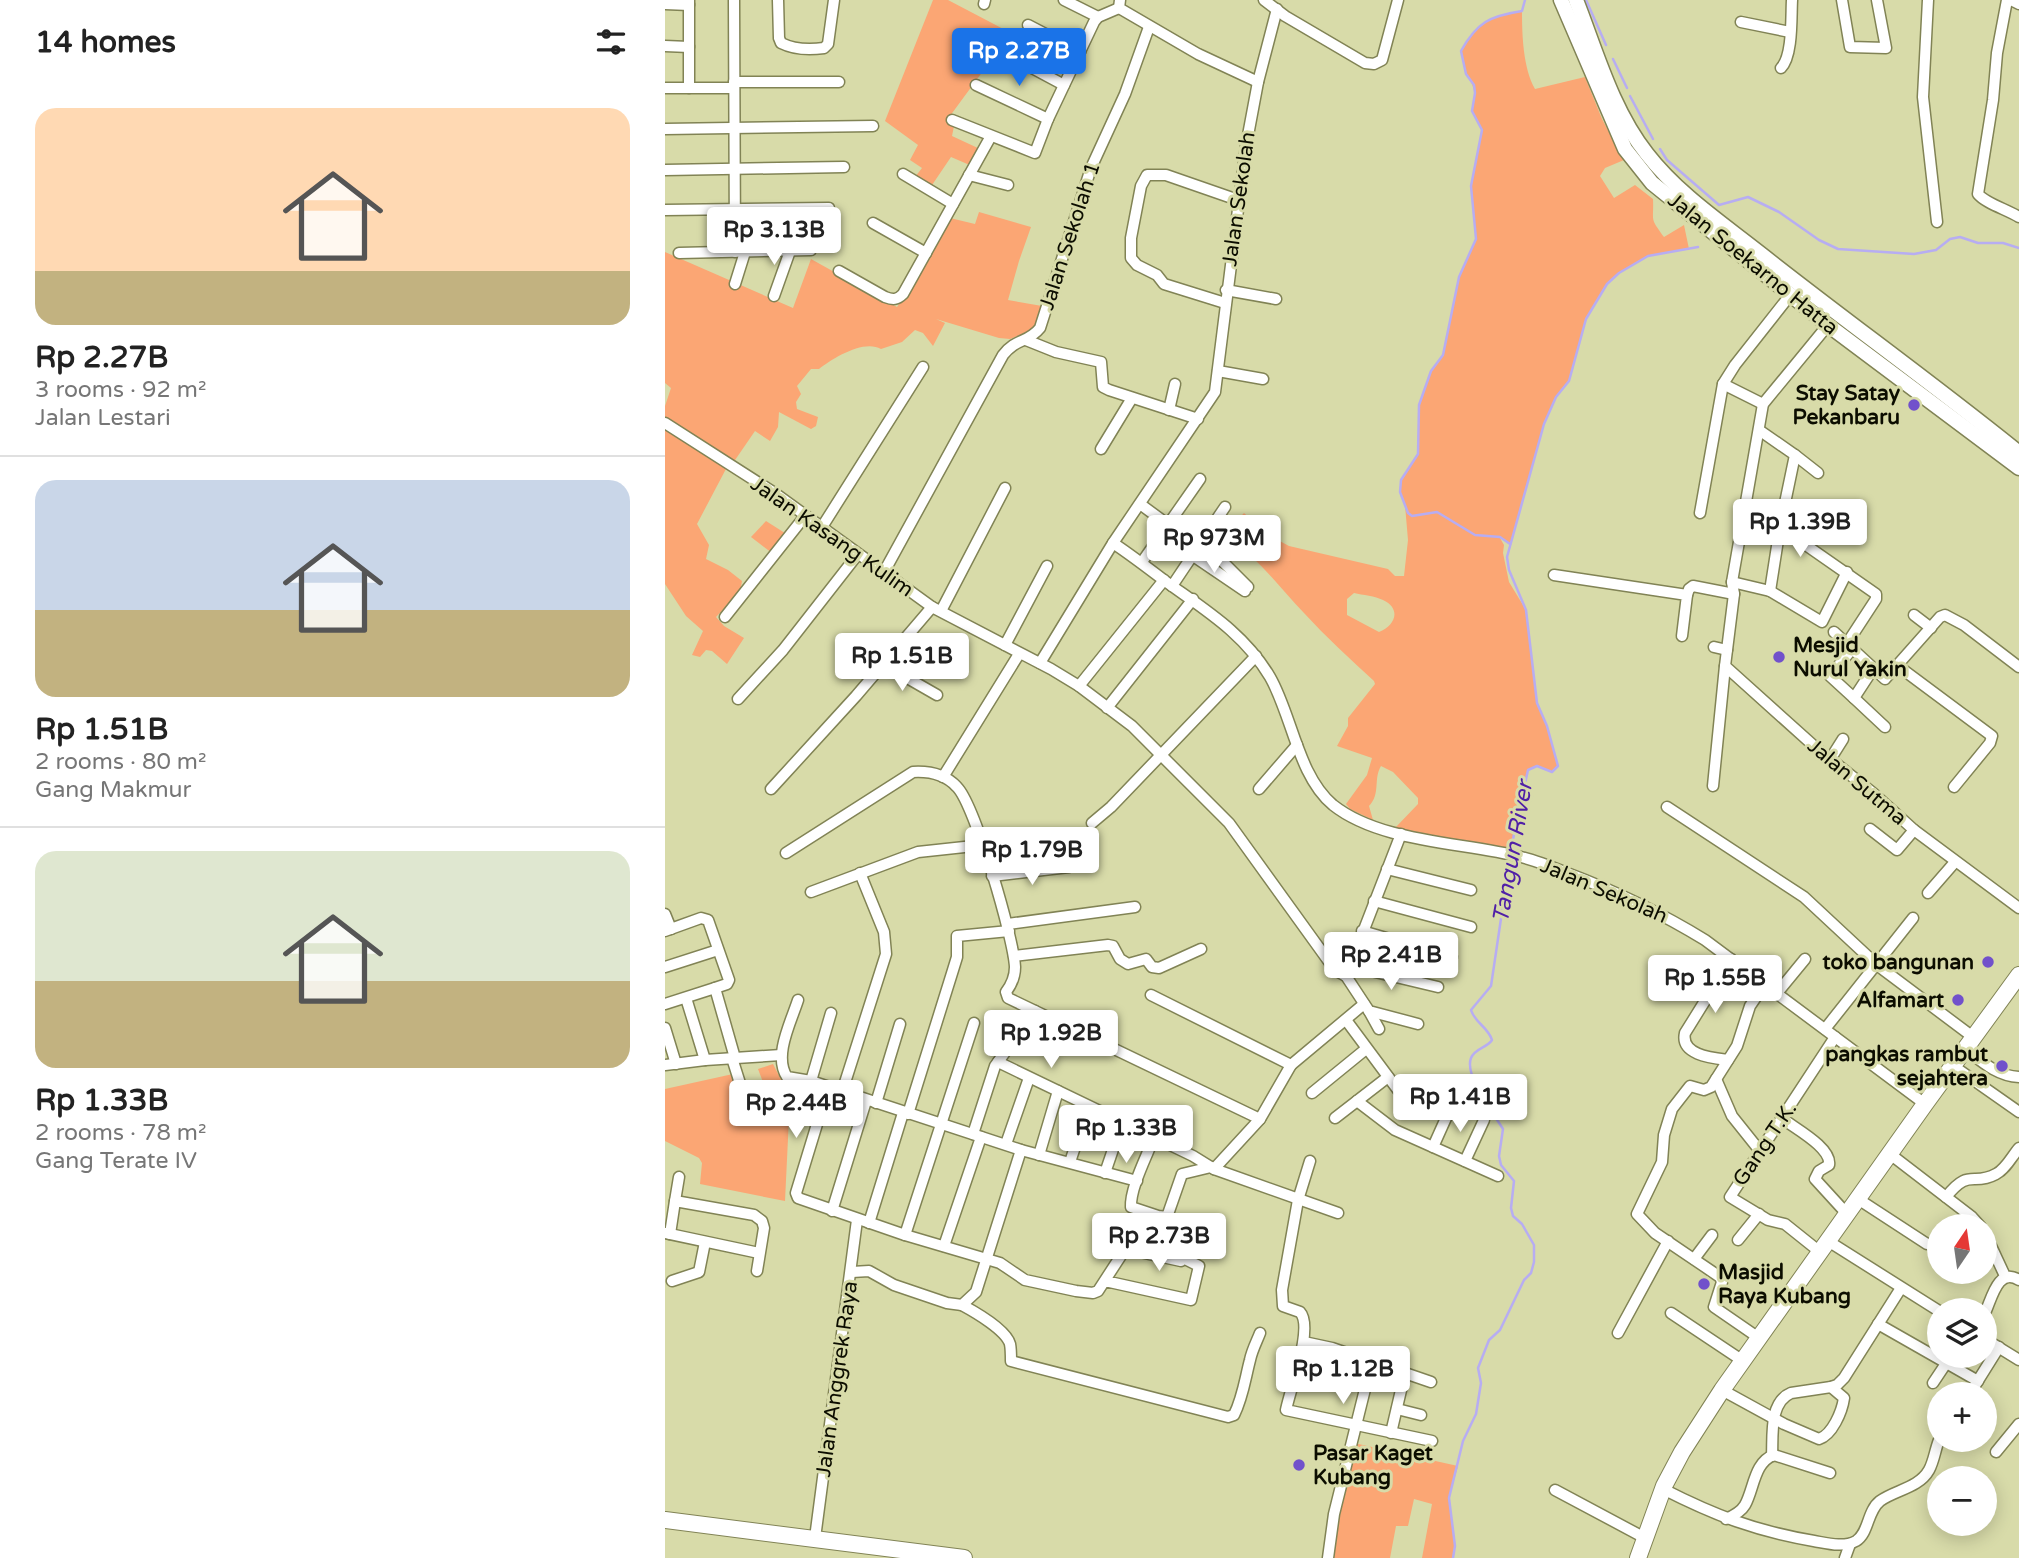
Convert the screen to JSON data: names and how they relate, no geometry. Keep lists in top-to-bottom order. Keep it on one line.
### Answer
{"streets":{"main road":["Jalan Soekarno Hatta"],"street":["Jalan Sekolah","Jalan Sekolah 1","Jalan Kasang Kulim","Jalan Sutma","Gang T.K.","Jalan Anggrek Raya"]},"crossings":[["Jalan Sekolah","Jalan Kasang Kulim"],["Jalan Sekolah","Gang T.K."],["Jalan Sekolah 1","Jalan Kasang Kulim"]],"water":["Tangun River"],"places":["Stay Satay Pekanbaru","Mesjid Nurul Yakin","toko bangunan","Alfamart","pangkas rambut sejahtera","Masjid Raya Kubang","Pasar Kaget Kubang"],"north":"top","page":{"heading":"14 homes","price":["Rp 2.27B","Rp 3.13B","Rp 1.39B","Rp 973M","Rp 1.51B","Rp 1.79B","Rp 2.41B","Rp 1.55B","Rp 1.92B","Rp 1.41B","Rp 2.44B","Rp 1.33B","Rp 2.73B","Rp 1.12B"],"list":[{"name":"Rp 2.27B","note":"3 rooms · 92 m² · Jalan Lestari"},{"name":"Rp 1.51B","note":"2 rooms · 80 m² · Gang Makmur"},{"name":"Rp 1.33B","note":"2 rooms · 78 m² · Gang Terate IV"}],"map_buttons":["+","−"]}}
